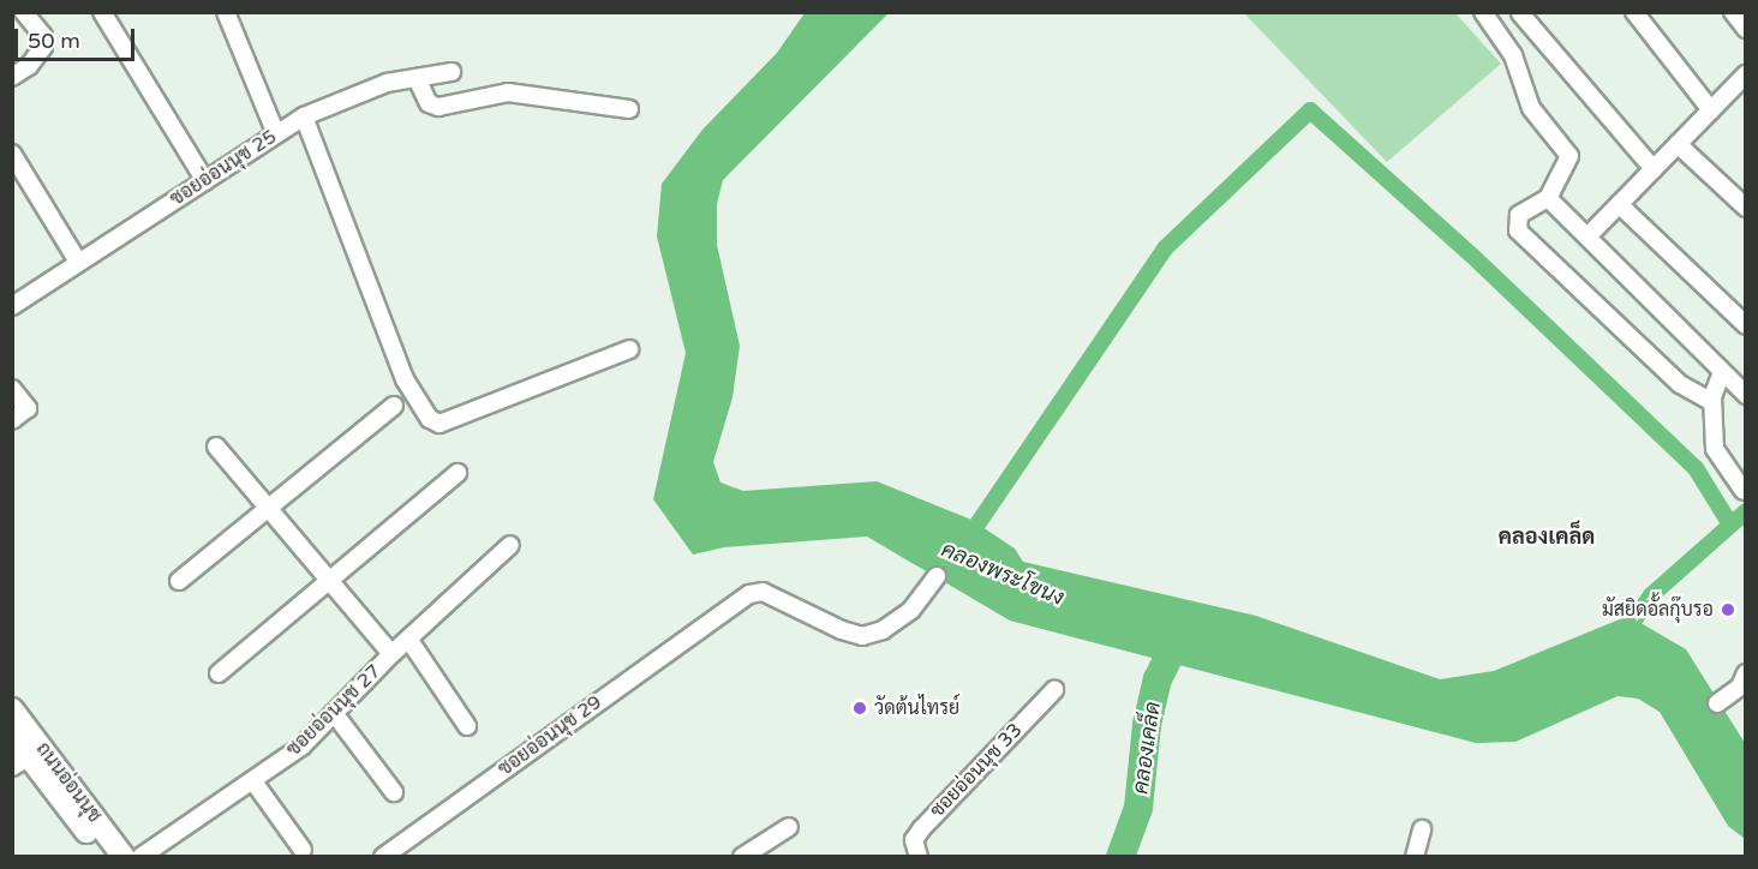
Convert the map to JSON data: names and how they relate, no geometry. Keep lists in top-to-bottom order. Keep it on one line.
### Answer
{"streets":{"main road":["ถนนอ่อนนุช"],"street":["ซอยอ่อนนุช 25","ซอยอ่อนนุช 27","ซอยอ่อนนุช 29","ซอยอ่อนนุช 33"]},"districts":["คลองเคล็ด"],"water":["คลองพระโขนง","คลองเคล็ด"],"places":["มัสยิดอั้ลกุ๊บรอ","วัดต้นไทรย์"],"scale_bar":"50 m"}
